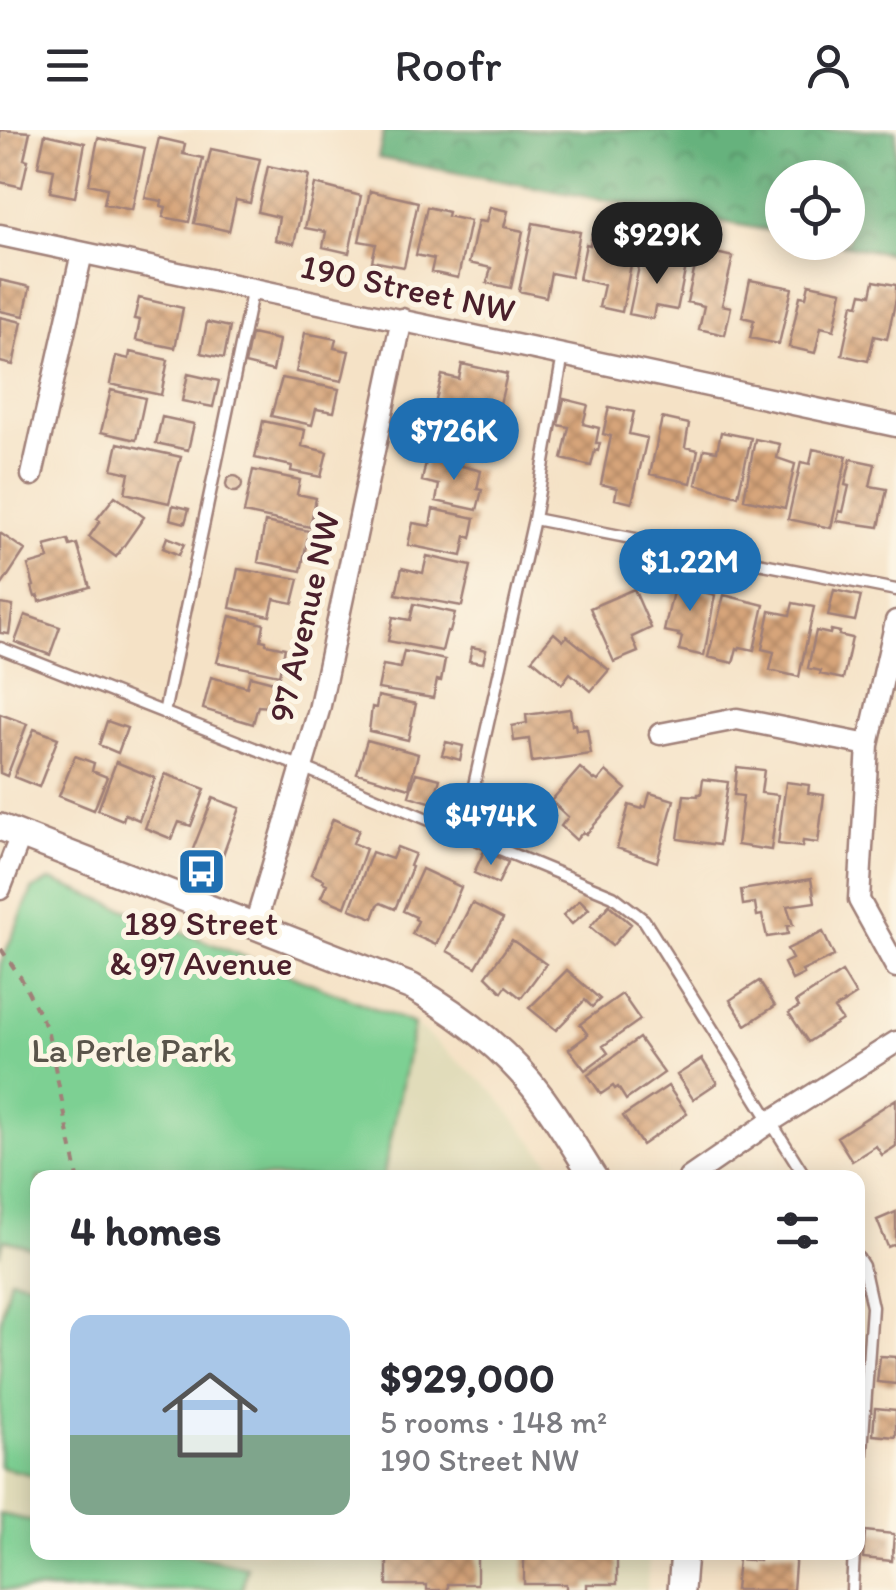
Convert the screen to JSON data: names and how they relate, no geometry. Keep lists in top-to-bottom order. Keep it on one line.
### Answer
{"streets":{"street":["190 Street NW","97 Avenue NW"]},"crossings":[["190 Street NW","97 Avenue NW"]],"parks":["La Perle Park"],"places":{"bus stop":["189 Street & 97 Avenue"]},"page":{"header":"Roofr","price":["$929K","$726K","$1.22M","$474K"],"heading":"4 homes","list":[{"name":"$929,000","note":"5 rooms · 148 m² · 190 Street NW"}]}}
